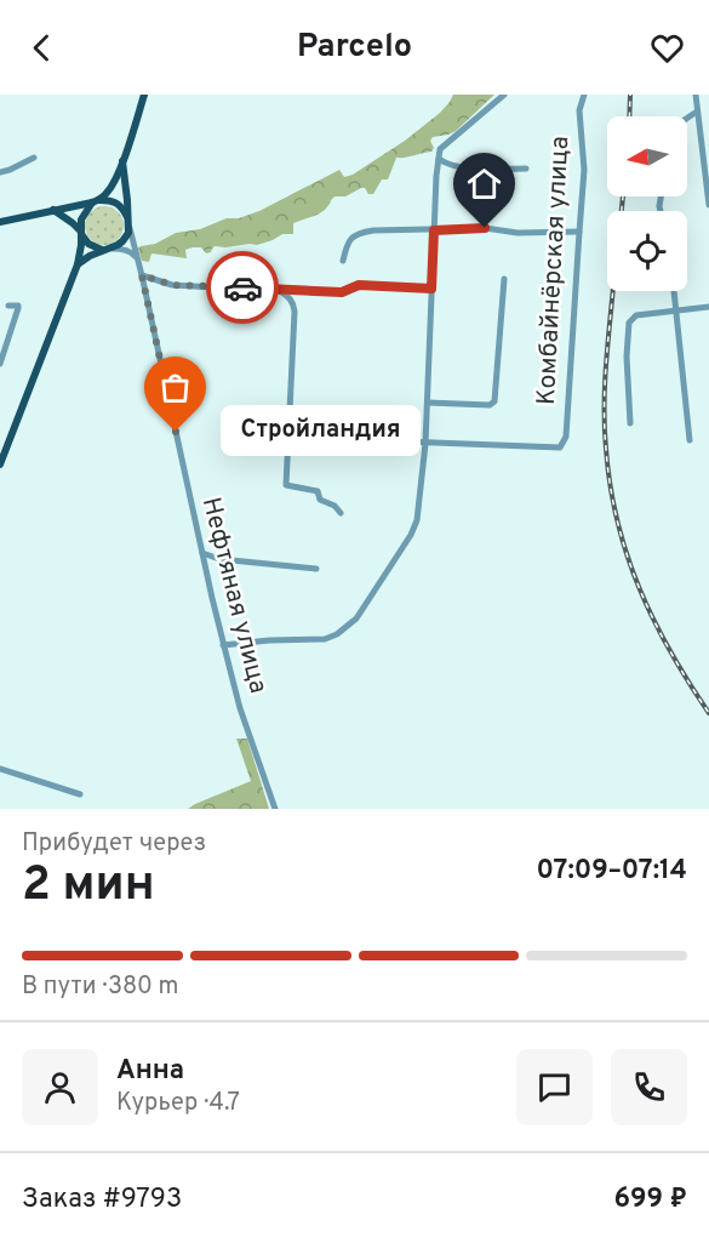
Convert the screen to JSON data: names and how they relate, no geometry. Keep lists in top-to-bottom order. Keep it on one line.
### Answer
{"streets":{"street":["Комбайнёрская улица","Нефтяная улица"]},"places":["Стройландия"],"north":"left","page":{"header":"Parcelo","bubble":"Стройландия","heading":["2 мин","Прибудет через","07:09–07:14"],"panel":["Анна","Курьер · 4.7","Заказ #9793","699 ₽"],"bar":"В пути · 380 m"}}
